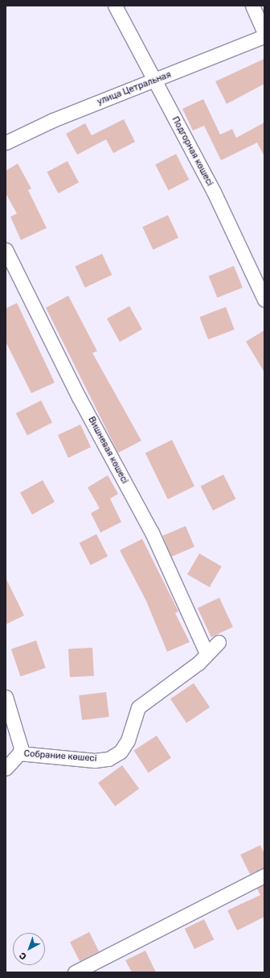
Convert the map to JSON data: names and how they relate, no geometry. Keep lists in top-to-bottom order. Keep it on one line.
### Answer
{"streets":{"street":["улица Цетральная","Подгорная көшесі","Вишневая көшесі","Собрание көшесі"]},"crossings":[["улица Цетральная","Подгорная көшесі"],["Вишневая көшесі","Собрание көшесі"]],"north":"bottom left"}
